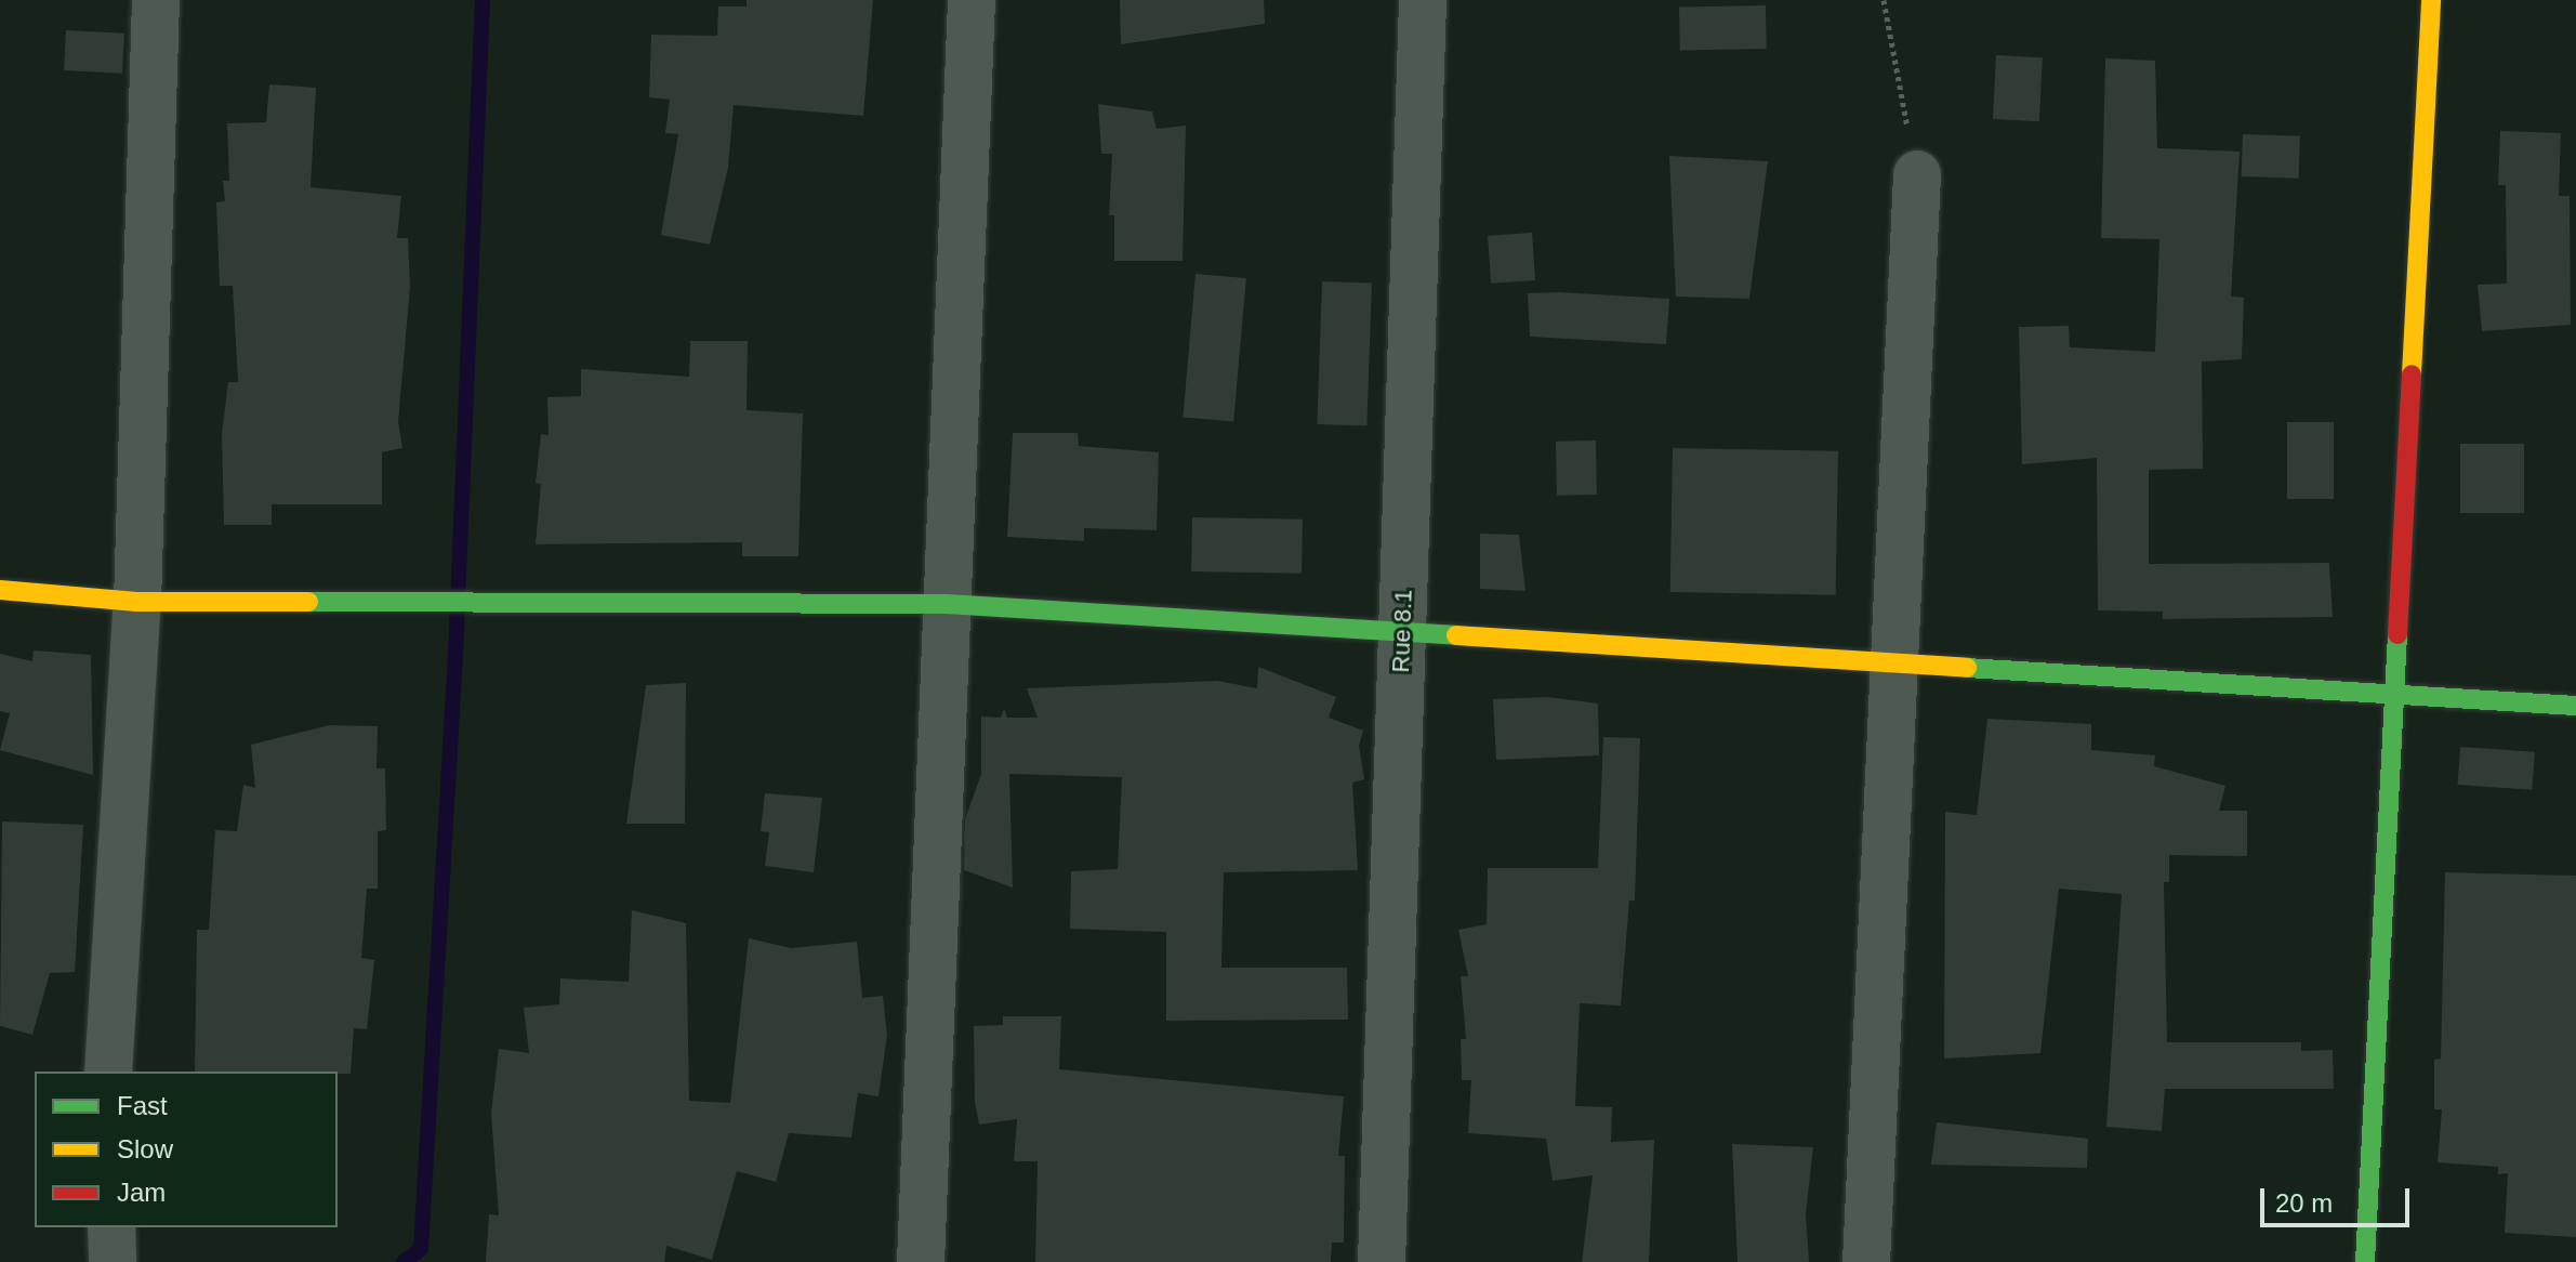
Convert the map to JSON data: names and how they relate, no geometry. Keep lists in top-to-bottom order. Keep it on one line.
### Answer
{"streets":{"street":["Rue 8.1"]},"legend":["Fast","Slow","Jam"],"scale_bar":"20 m"}
